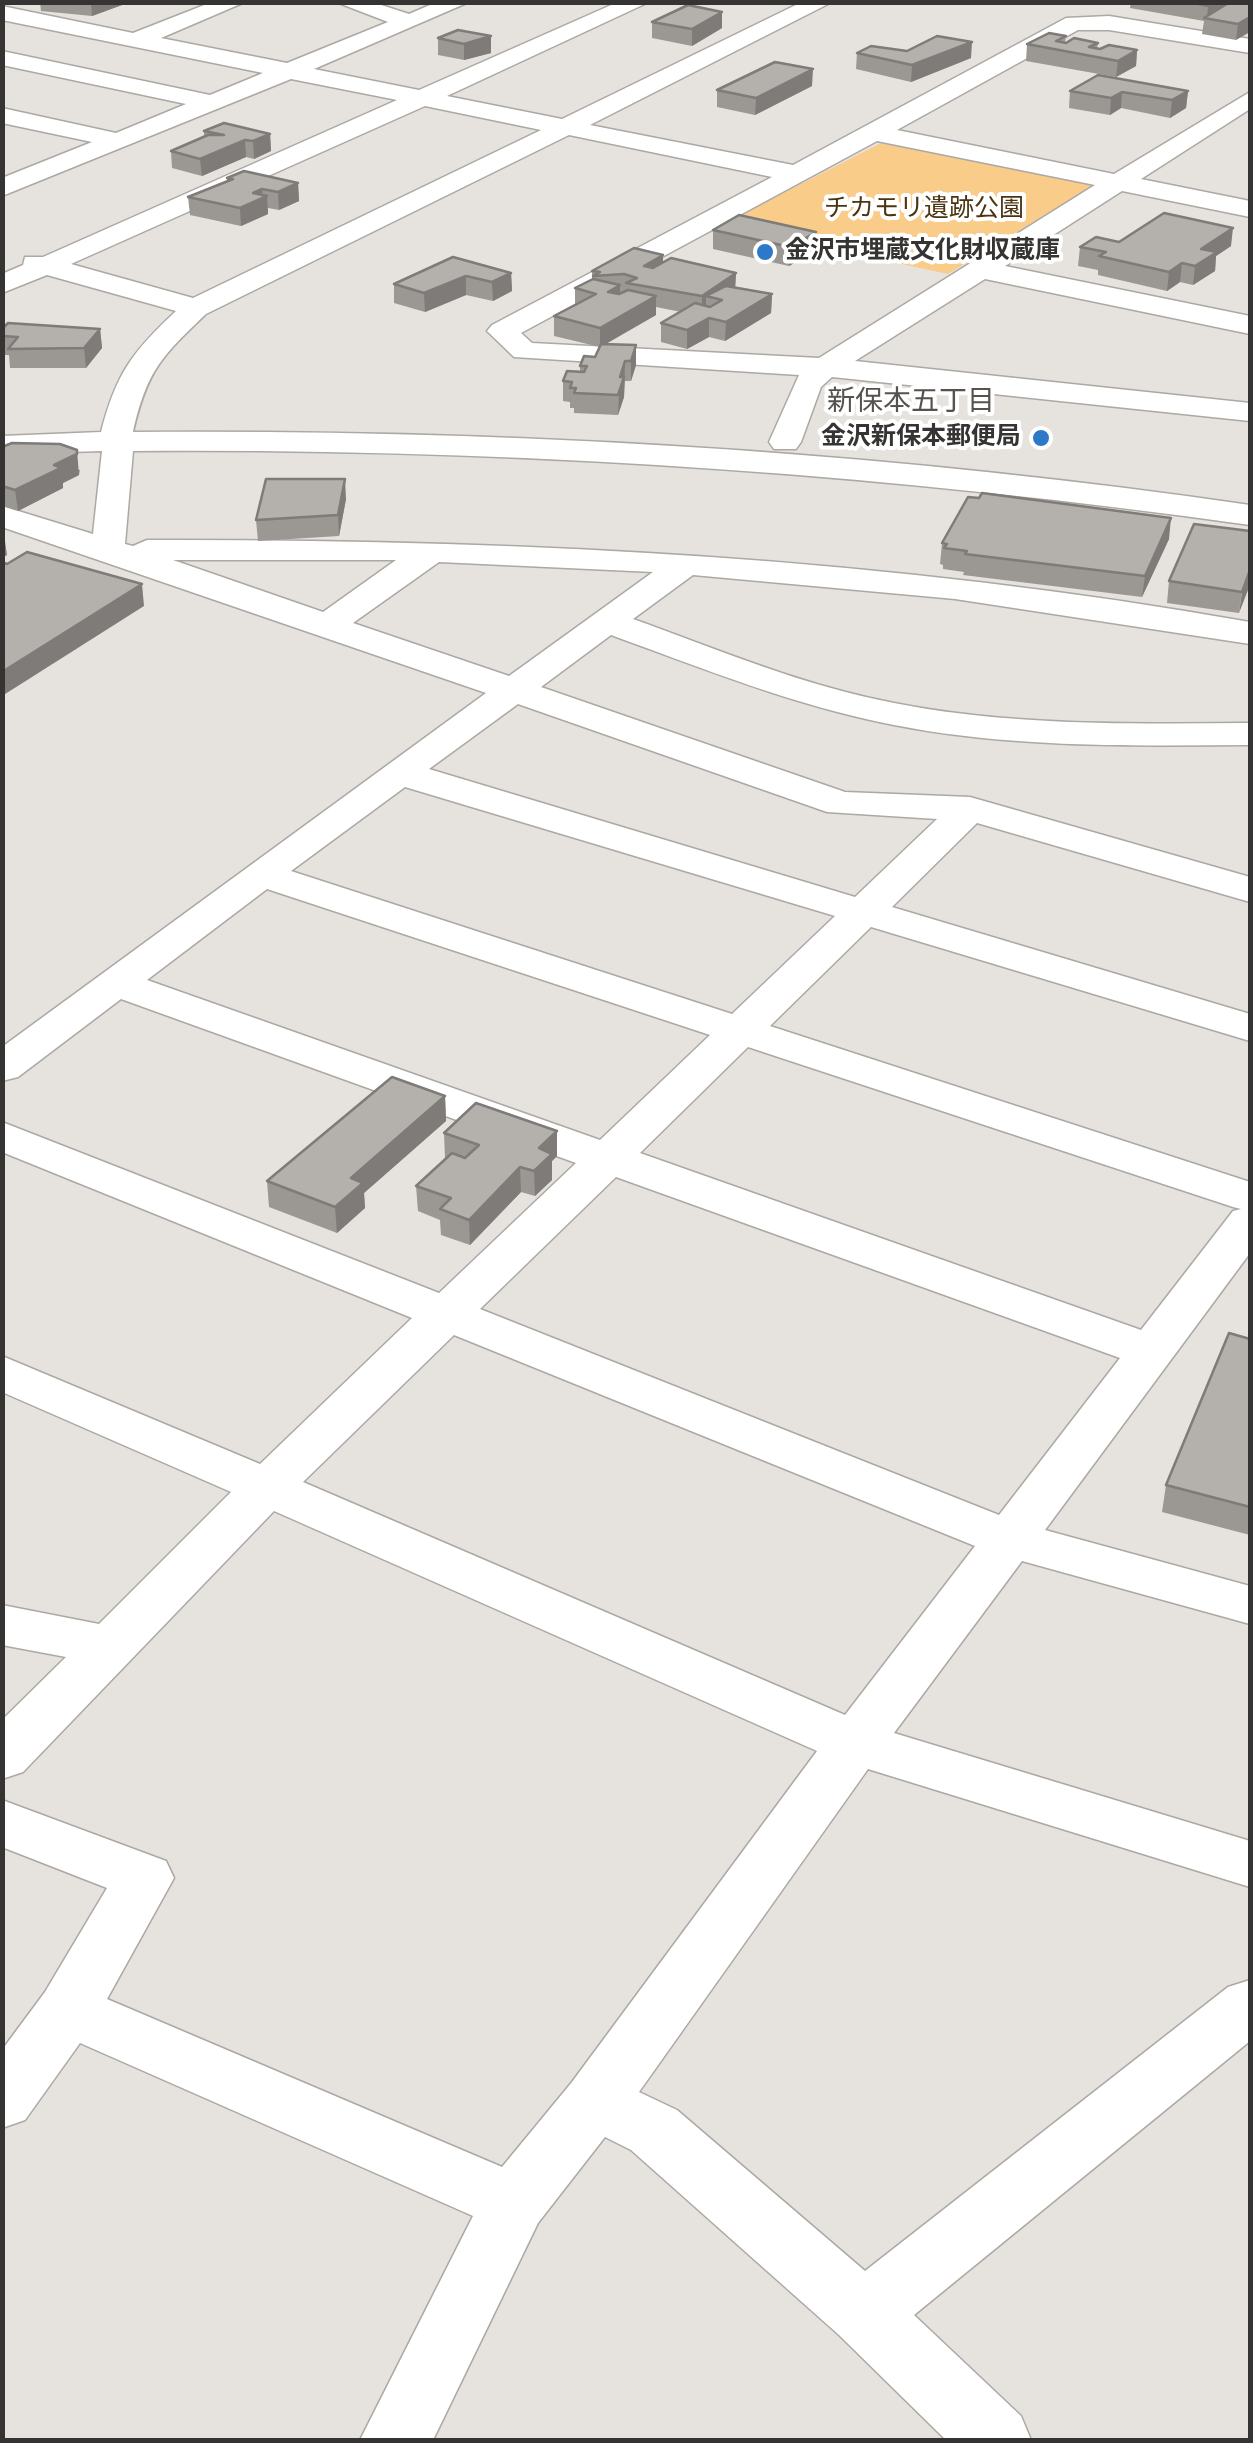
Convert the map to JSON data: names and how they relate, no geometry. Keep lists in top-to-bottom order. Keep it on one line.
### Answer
{"districts":["新保本五丁目"],"parks":["チカモリ遺跡公園"],"places":["金沢市埋蔵文化財収蔵庫","金沢新保本郵便局"]}
